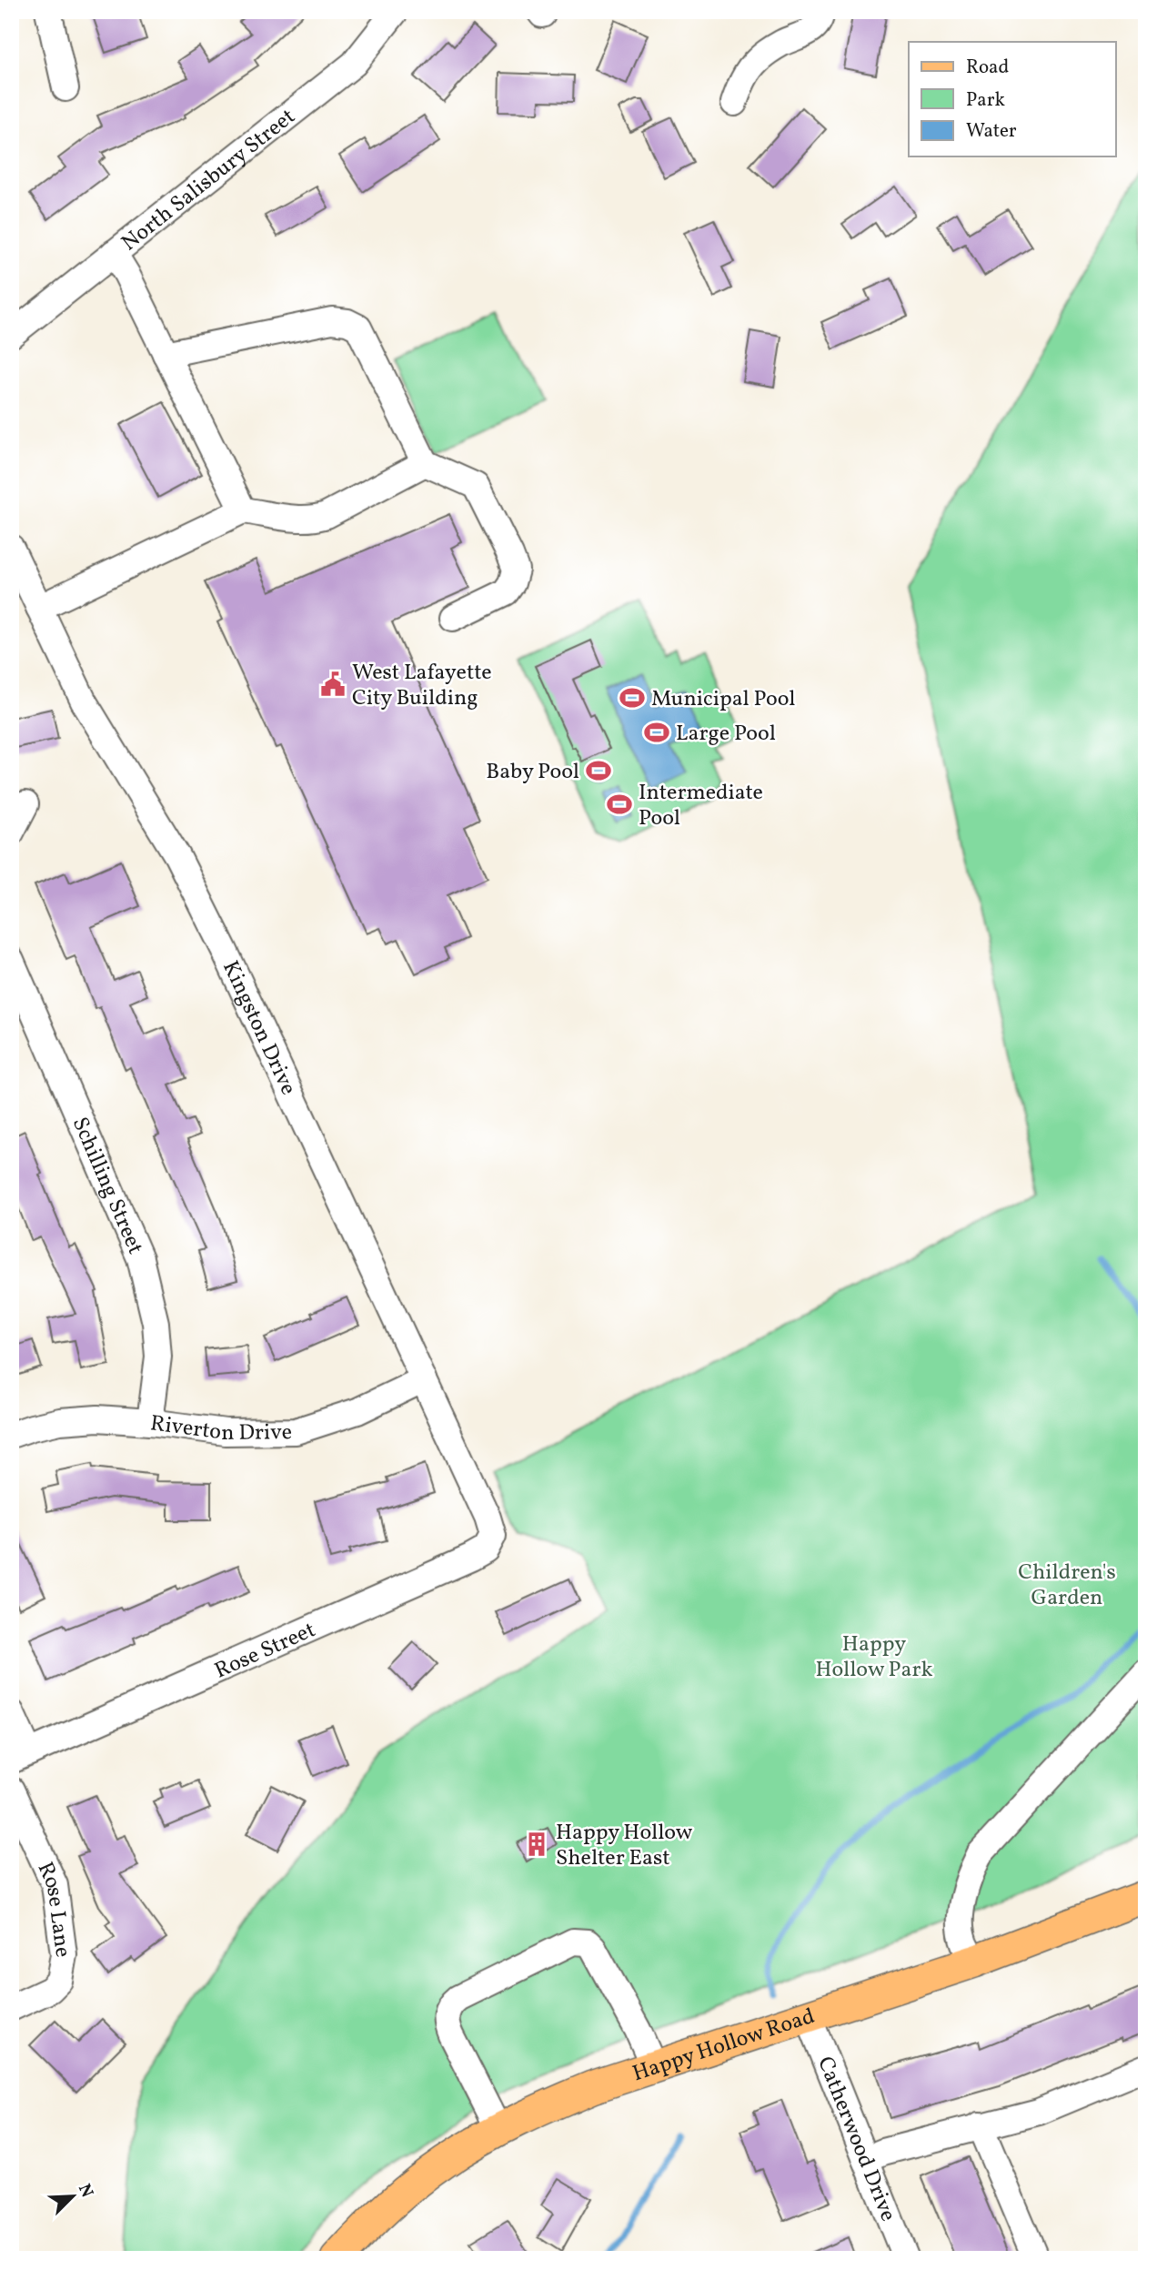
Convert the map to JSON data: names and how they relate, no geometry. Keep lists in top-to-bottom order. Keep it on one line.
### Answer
{"streets":{"main road":["Happy Hollow Road"],"street":["North Salisbury Street","Kingston Drive","Schilling Street","Riverton Drive","Rose Street","Rose Lane","Catherwood Drive"]},"crossings":[["Kingston Drive","Riverton Drive"],["Kingston Drive","Rose Street"],["Schilling Street","Riverton Drive"],["Happy Hollow Road","Catherwood Drive"]],"parks":["Children's Garden","Happy Hollow Park"],"places":{"public building":["West Lafayette City Building"],"sports":["Municipal Pool","Large Pool","Baby Pool","Intermediate Pool"],"building":["Happy Hollow Shelter East"]},"legend":["Road","Park","Water"],"north":"top right"}
